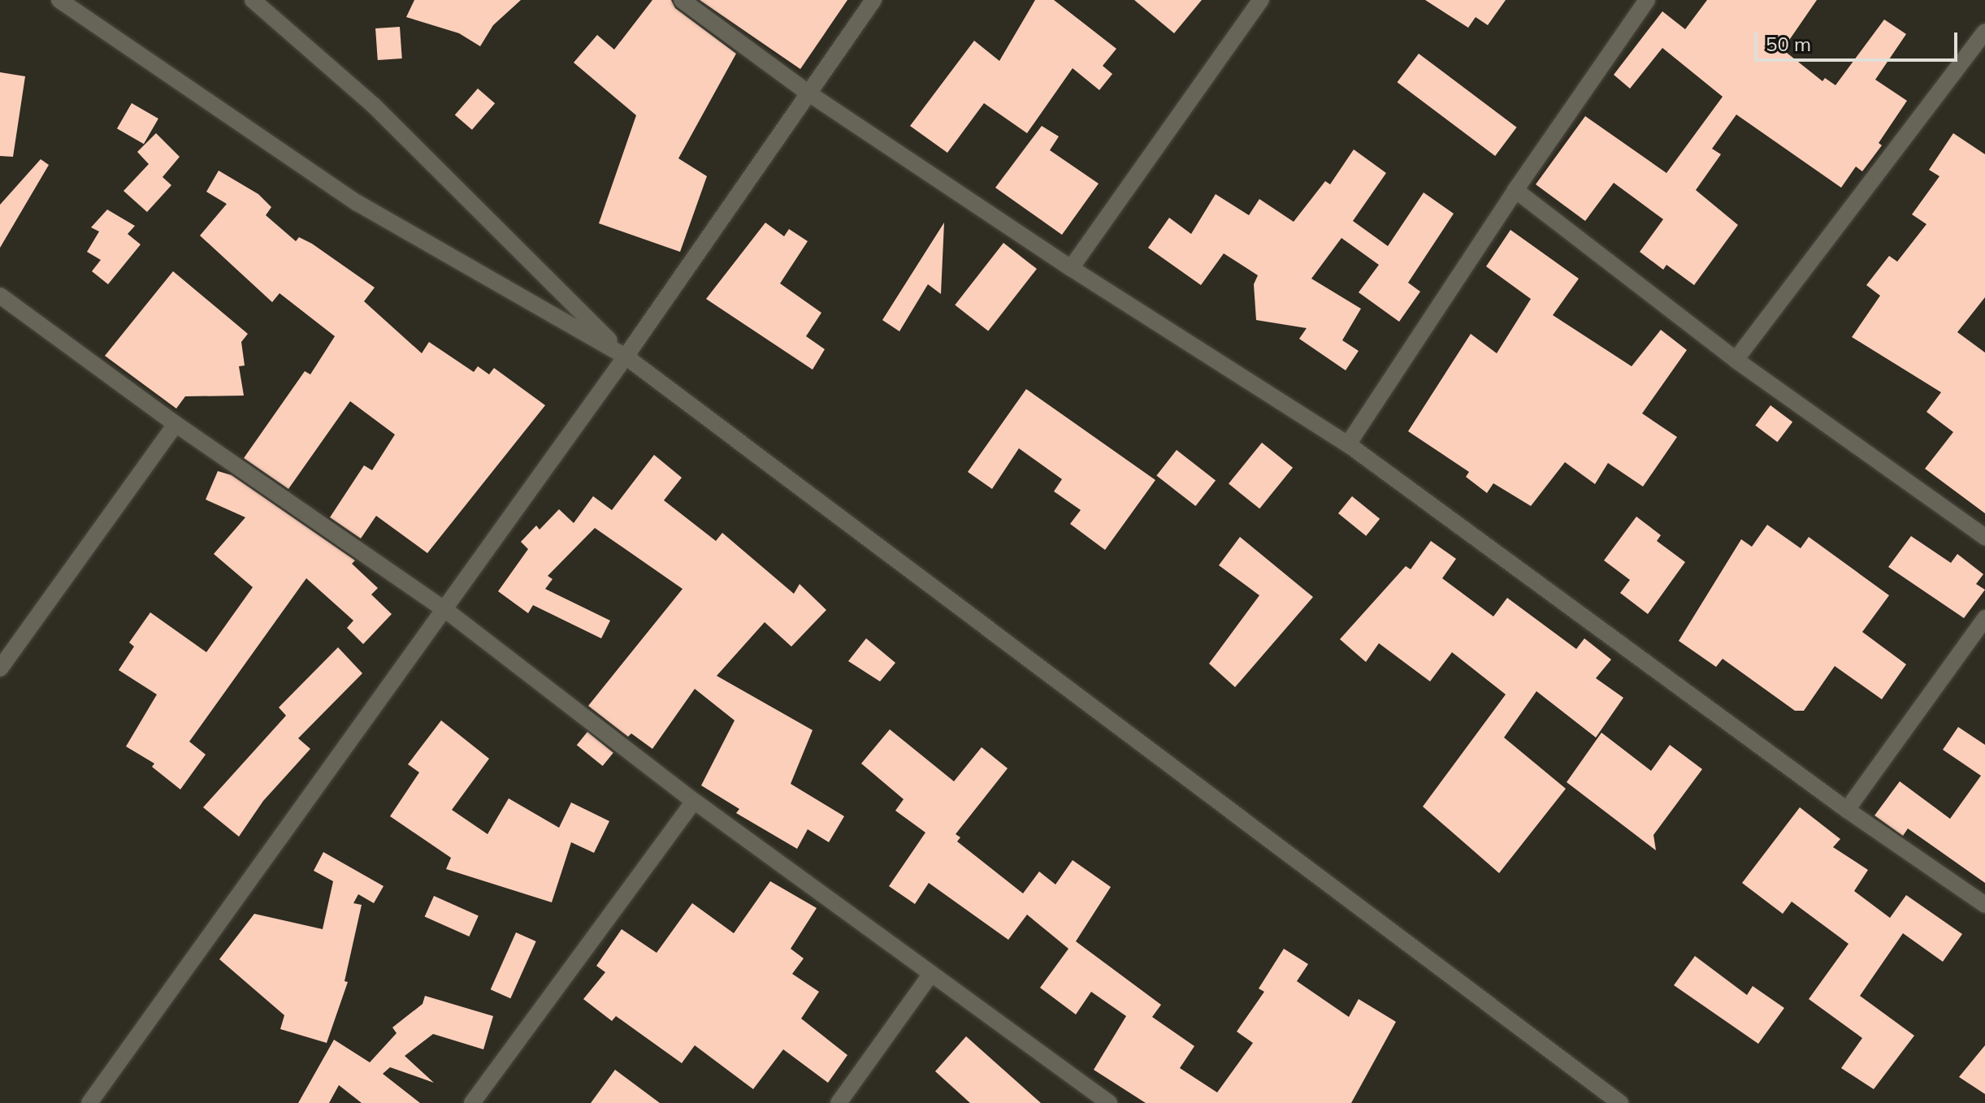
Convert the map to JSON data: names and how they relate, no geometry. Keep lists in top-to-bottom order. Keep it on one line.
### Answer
{"scale_bar":"50 m"}
